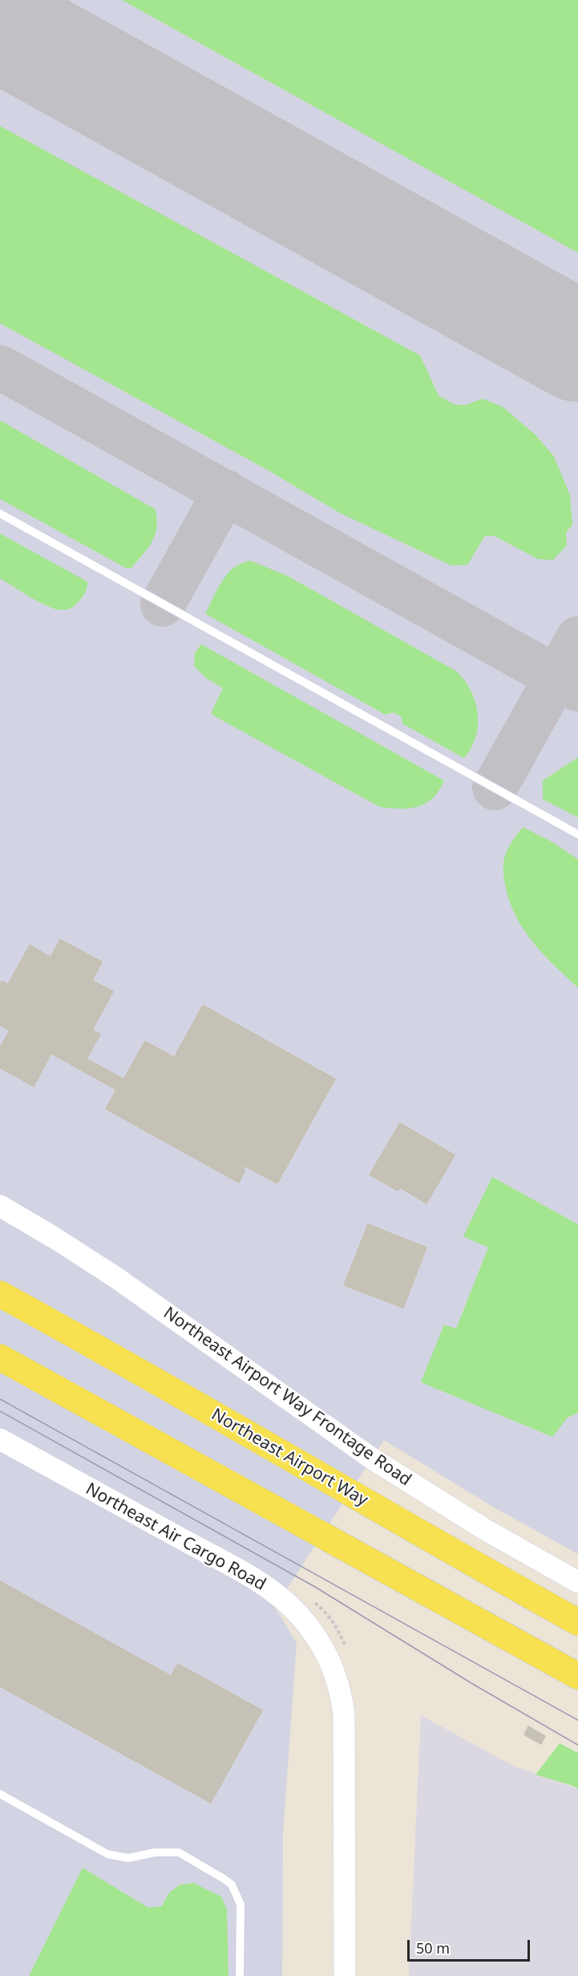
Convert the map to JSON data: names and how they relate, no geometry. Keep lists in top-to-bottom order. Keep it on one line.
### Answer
{"streets":{"main road":["Northeast Airport Way"],"street":["Northeast Airport Way Frontage Road","Northeast Air Cargo Road"]},"scale_bar":"50 m"}
